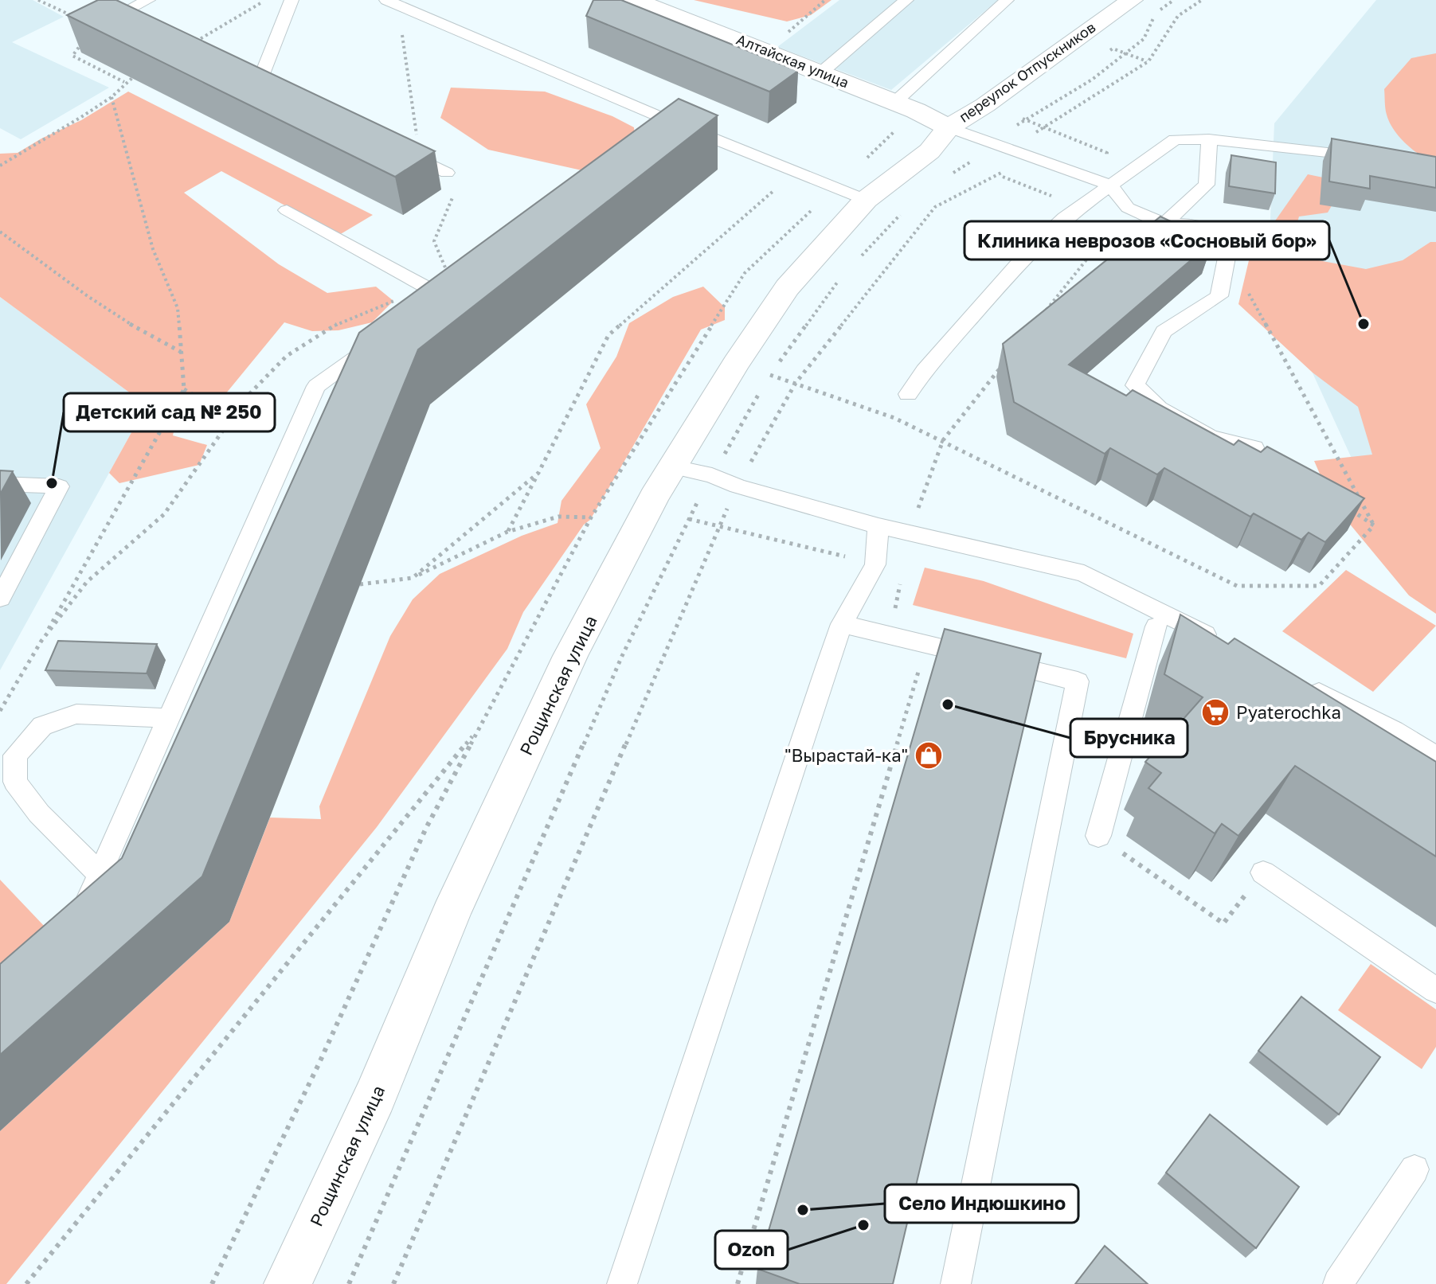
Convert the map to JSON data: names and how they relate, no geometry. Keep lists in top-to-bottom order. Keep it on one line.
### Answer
{"streets":{"street":["Алтайская улица","переулок Отпускников","Рощинская улица"]},"crossings":[["Алтайская улица","переулок Отпускников"],["переулок Отпускников","Рощинская улица"]],"places":{"other":["Клиника неврозов «Сосновый бор»","Детский сад № 250","Брусника","Село Индюшкино","Ozon"],"supermarket":["Pyaterochka"],"shop":["\"Вырастай-ка\""]}}
